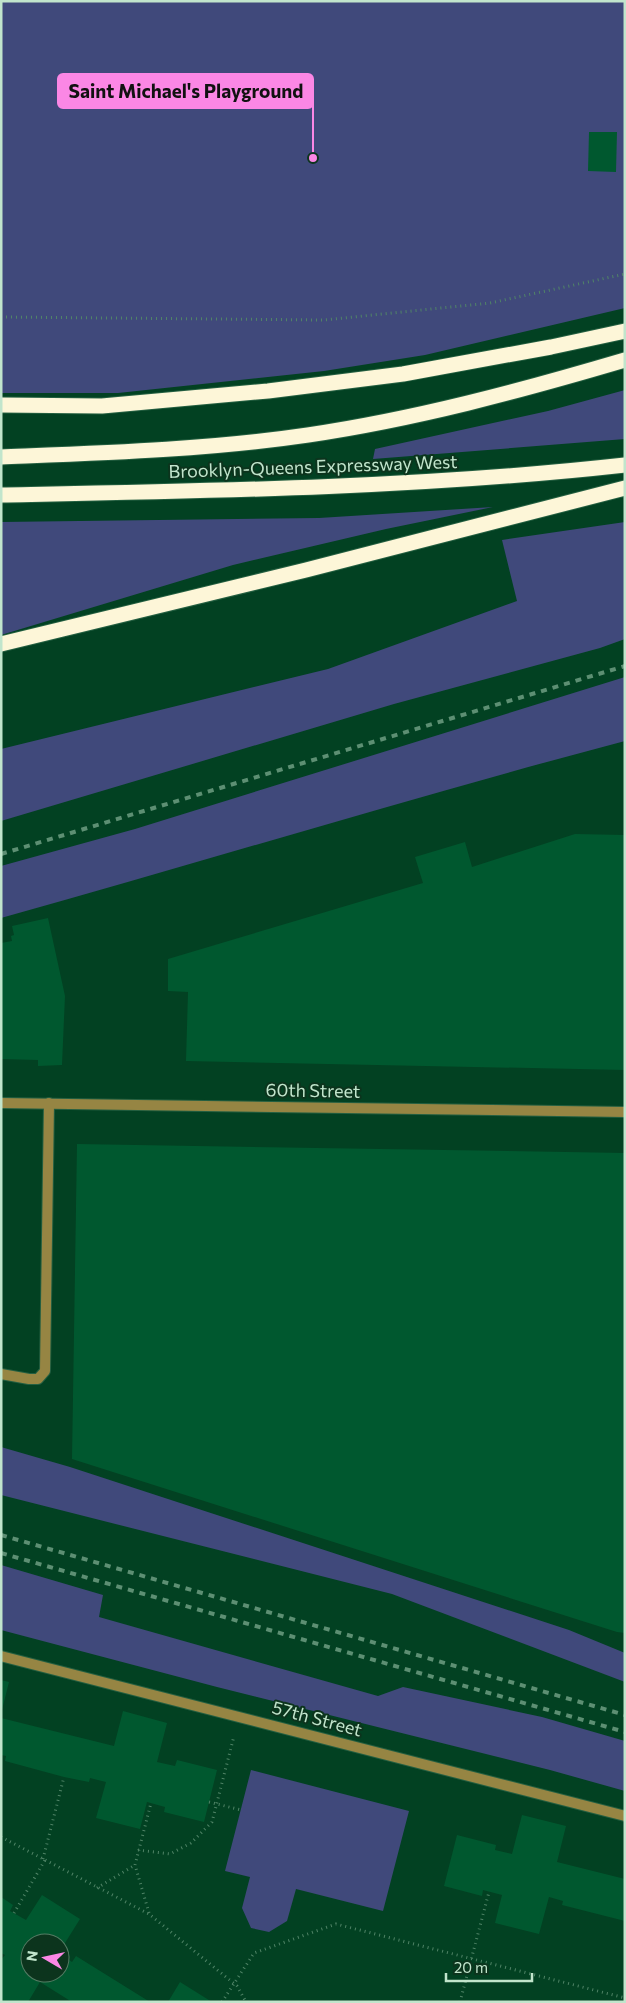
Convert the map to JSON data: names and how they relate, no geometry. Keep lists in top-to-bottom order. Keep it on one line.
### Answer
{"streets":{"highway":["Brooklyn-Queens Expressway West"],"street":["60th Street","57th Street"]},"places":["Saint Michael's Playground"],"scale_bar":"20 m","north":"left"}
